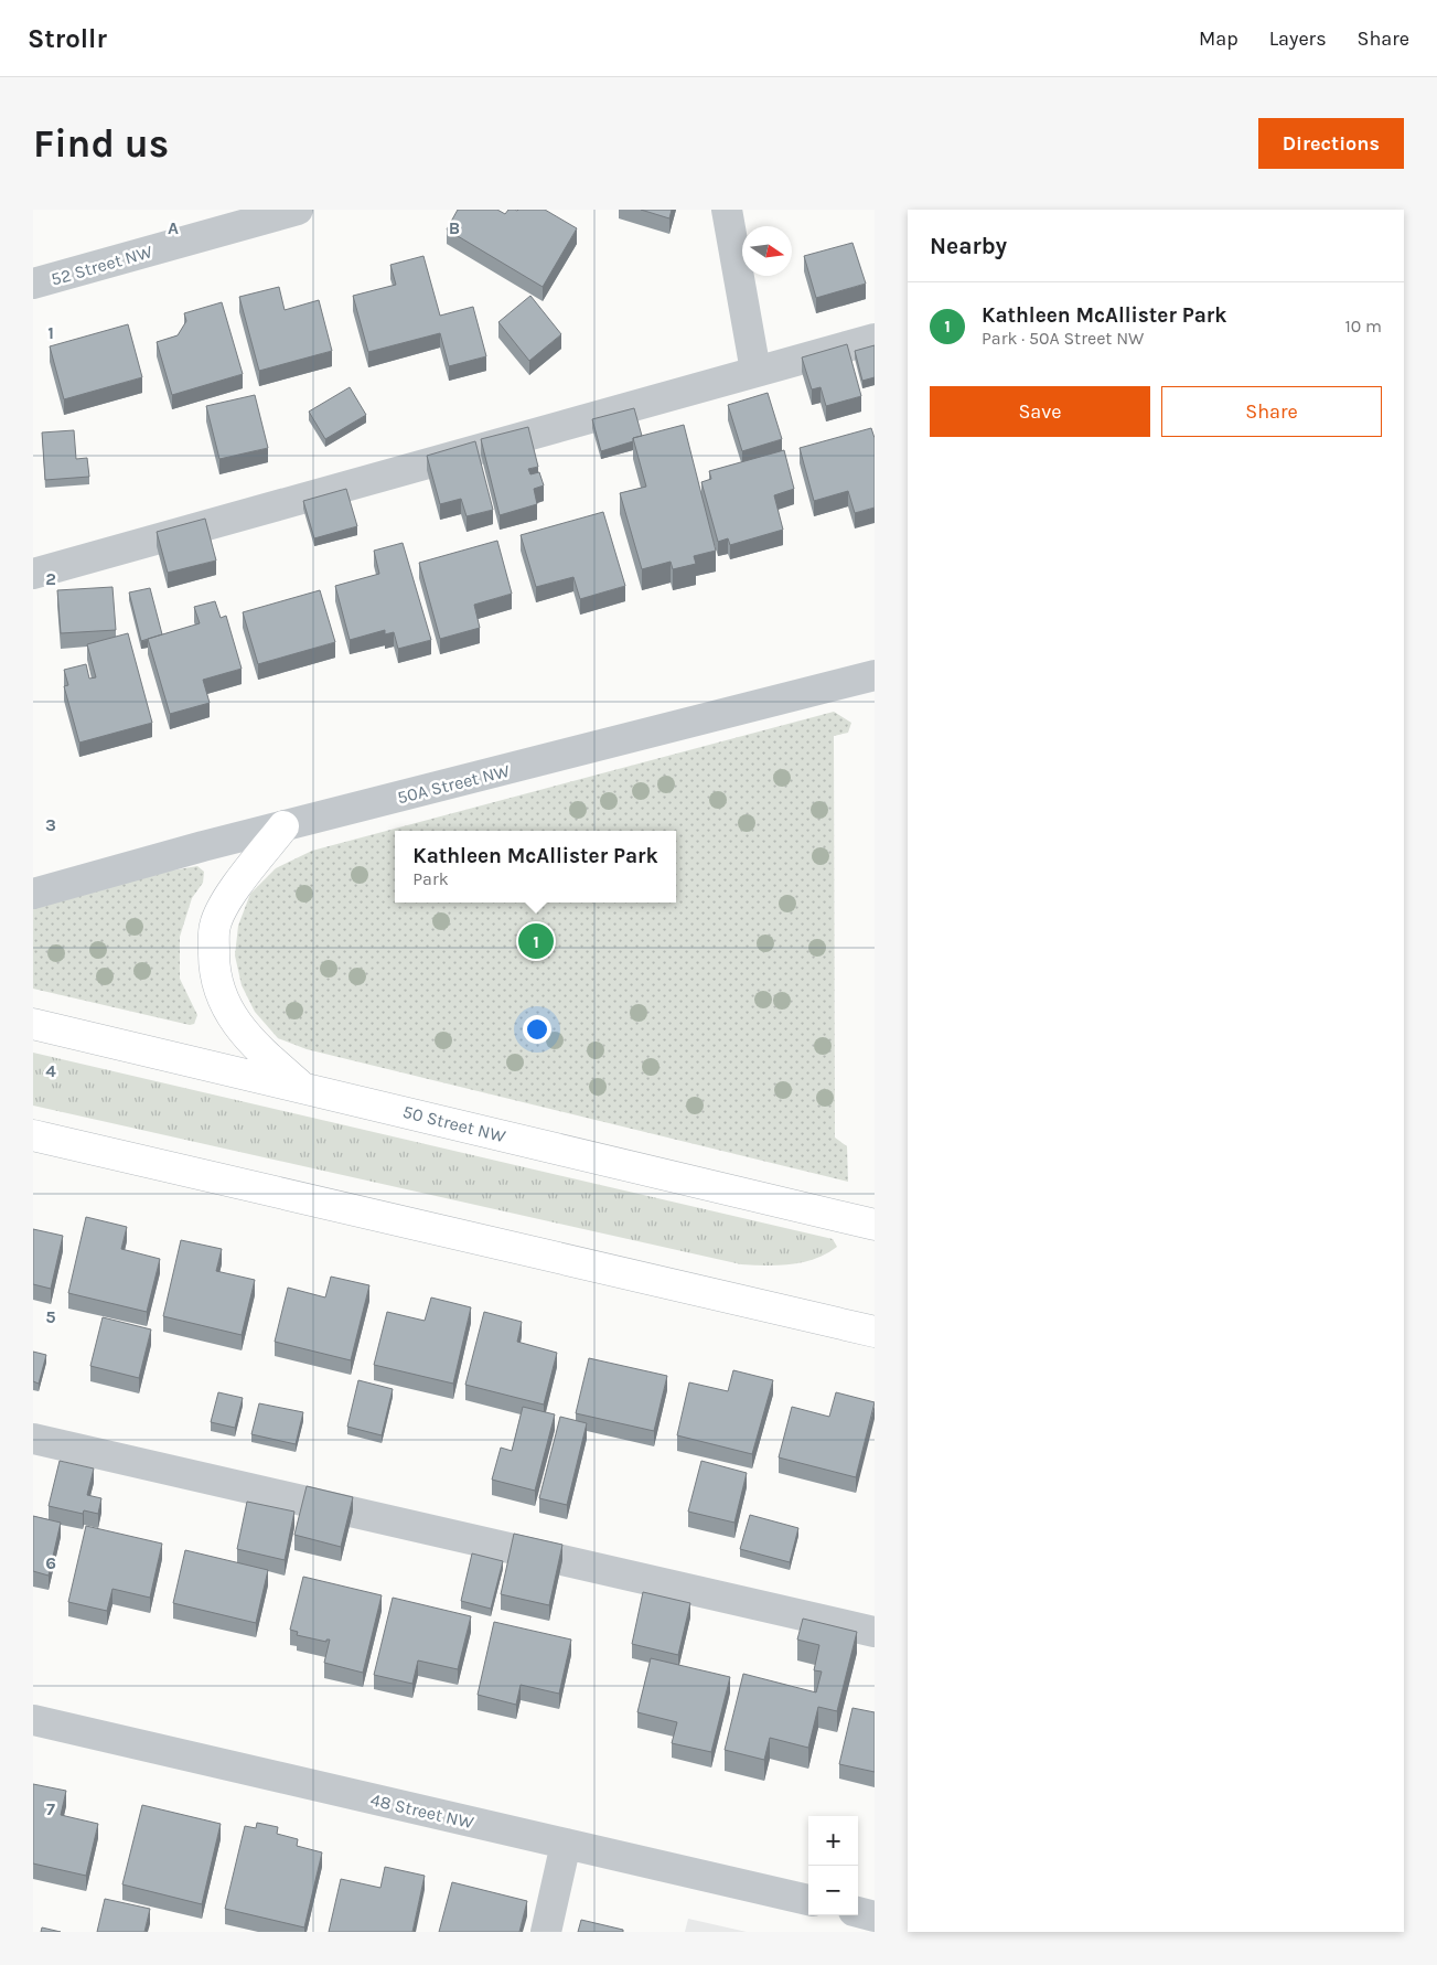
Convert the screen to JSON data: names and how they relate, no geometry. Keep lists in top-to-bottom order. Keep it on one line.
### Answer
{"streets":{"main road":["50 Street NW"],"street":["52 Street NW","50A Street NW","48 Street NW"]},"north":"right","page":{"header":"Strollr","nav":["Map","Layers","Share"],"buttons":["Directions",["Save","Share"]],"title":"Find us","heading":"Nearby","list":[{"mark":"1","name":"Kathleen McAllister Park","note":"Park · 50A Street NW","value":"10 m"}],"popup":["Kathleen McAllister Park","Park"],"pins":"1","map_buttons":["+","−"]},"grid":{"columns":["A","B"],"rows":["1","2","3","4","5","6","7"]}}
